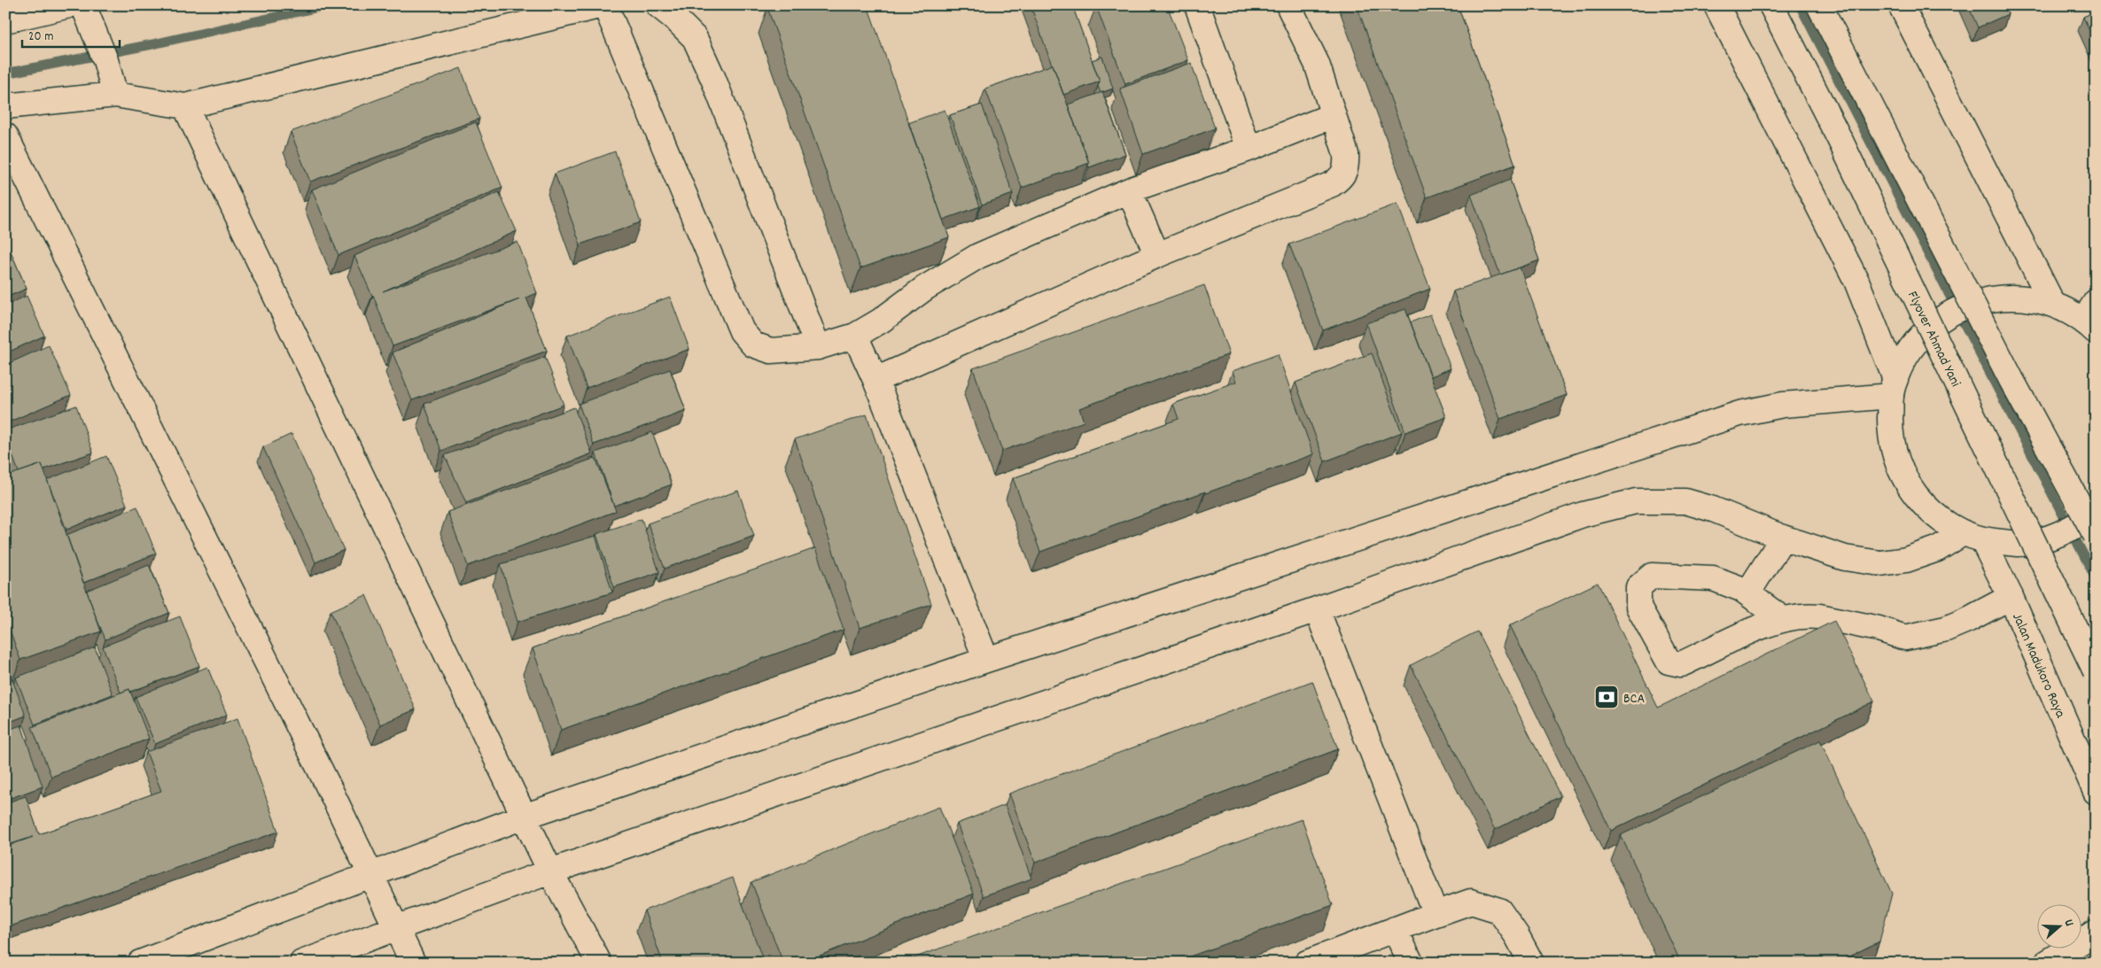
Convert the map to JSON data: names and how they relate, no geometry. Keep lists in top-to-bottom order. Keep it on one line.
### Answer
{"streets":{"main road":["Flyover Ahmad Yani","Jalan Madukoro Raya"]},"places":{"bank":["BCA"]},"scale_bar":"20 m","north":"right"}
